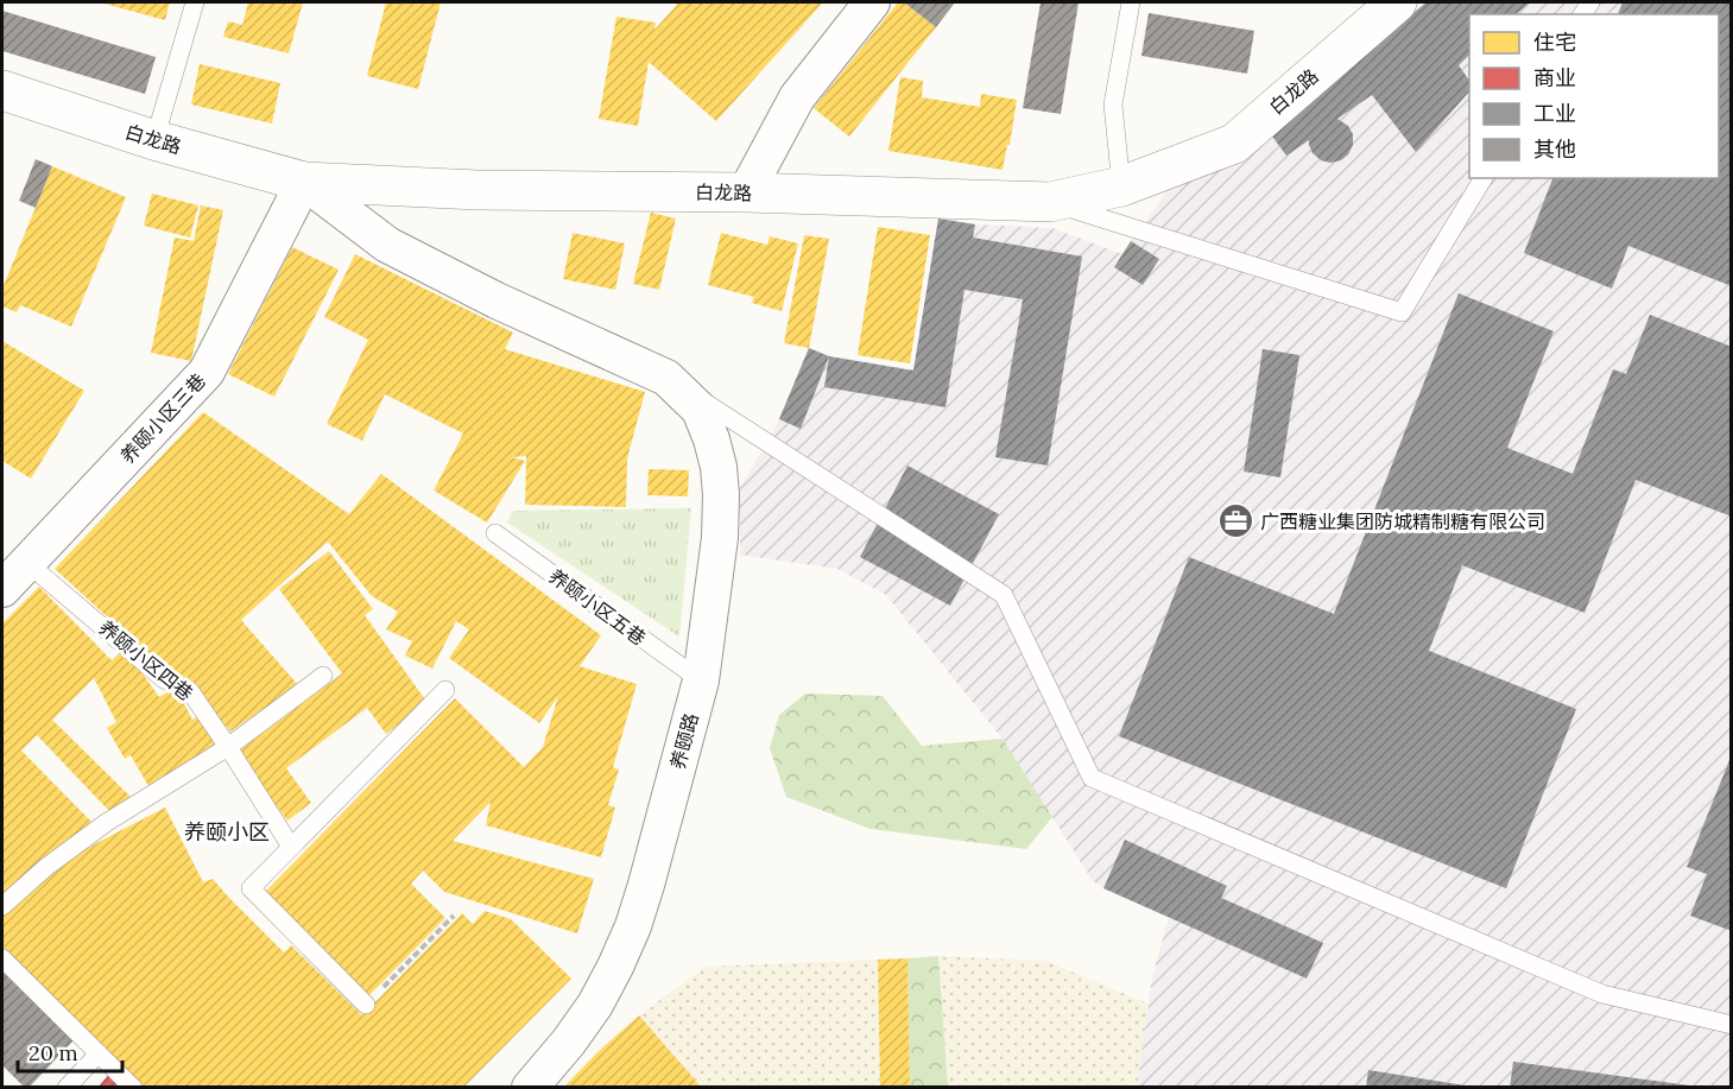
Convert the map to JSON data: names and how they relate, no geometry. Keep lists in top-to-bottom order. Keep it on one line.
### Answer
{"streets":{"street":["白龙路","养颐小区三巷","养颐路"],"lane":["养颐小区五巷","养颐小区四巷"]},"crossings":[["白龙路","养颐小区三巷"],["白龙路","养颐路"],["养颐小区三巷","养颐小区四巷"],["养颐小区三巷","养颐路"],["养颐小区五巷","养颐路"]],"districts":["养颐小区"],"places":{"office":["广西糖业集团防城精制糖有限公司"]},"legend":["住宅","商业","工业","其他"],"scale_bar":"20 m"}
